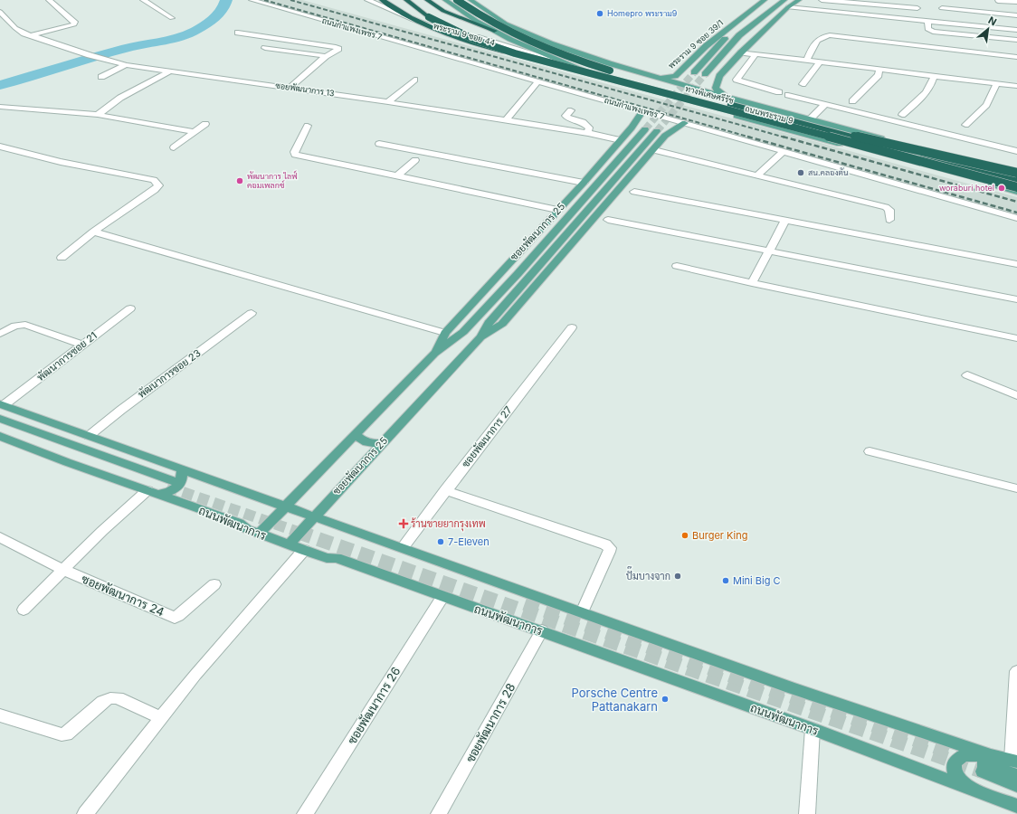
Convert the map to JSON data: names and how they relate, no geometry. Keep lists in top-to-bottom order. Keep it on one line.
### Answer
{"streets":{"highway":["ทางพิเศษศรีรัช"],"main road":["พระราม 9 ซอย 39/1","ถนนพระราม 9","ซอยพัฒนาการ 25","ถนนพัฒนาการ"],"street":["ถนนกำแพงเพชร 7","พระราม 9 ซอย 44","ซอยพัฒนาการ 13","พัฒนาการซอย 21","พัฒนาการซอย 23","ซอยพัฒนาการ 27","ซอยพัฒนาการ 24","ซอยพัฒนาการ 26","ซอยพัฒนาการ 28"]},"crossings":[["ถนนกำแพงเพชร 7","ซอยพัฒนาการ 25"],["พระราม 9 ซอย 44","ถนนพระราม 9"],["พระราม 9 ซอย 39/1","ถนนพระราม 9"],["ซอยพัฒนาการ 13","ซอยพัฒนาการ 25"],["ถนนพัฒนาการ","ซอยพัฒนาการ 26"],["ถนนพัฒนาการ","ซอยพัฒนาการ 28"]],"places":{"other":["Homepro พระราม9","สน.คลองตัน","พัฒนาการ ไลฟ์ คอมเพลกซ์","woraburi hotel","Burger King","7-Eleven","ปั๊มบางจาก","Mini Big C","Porsche Centre Pattanakarn"],"health":["ร้านขายยากรุงเทพ"]},"north":"top right"}
